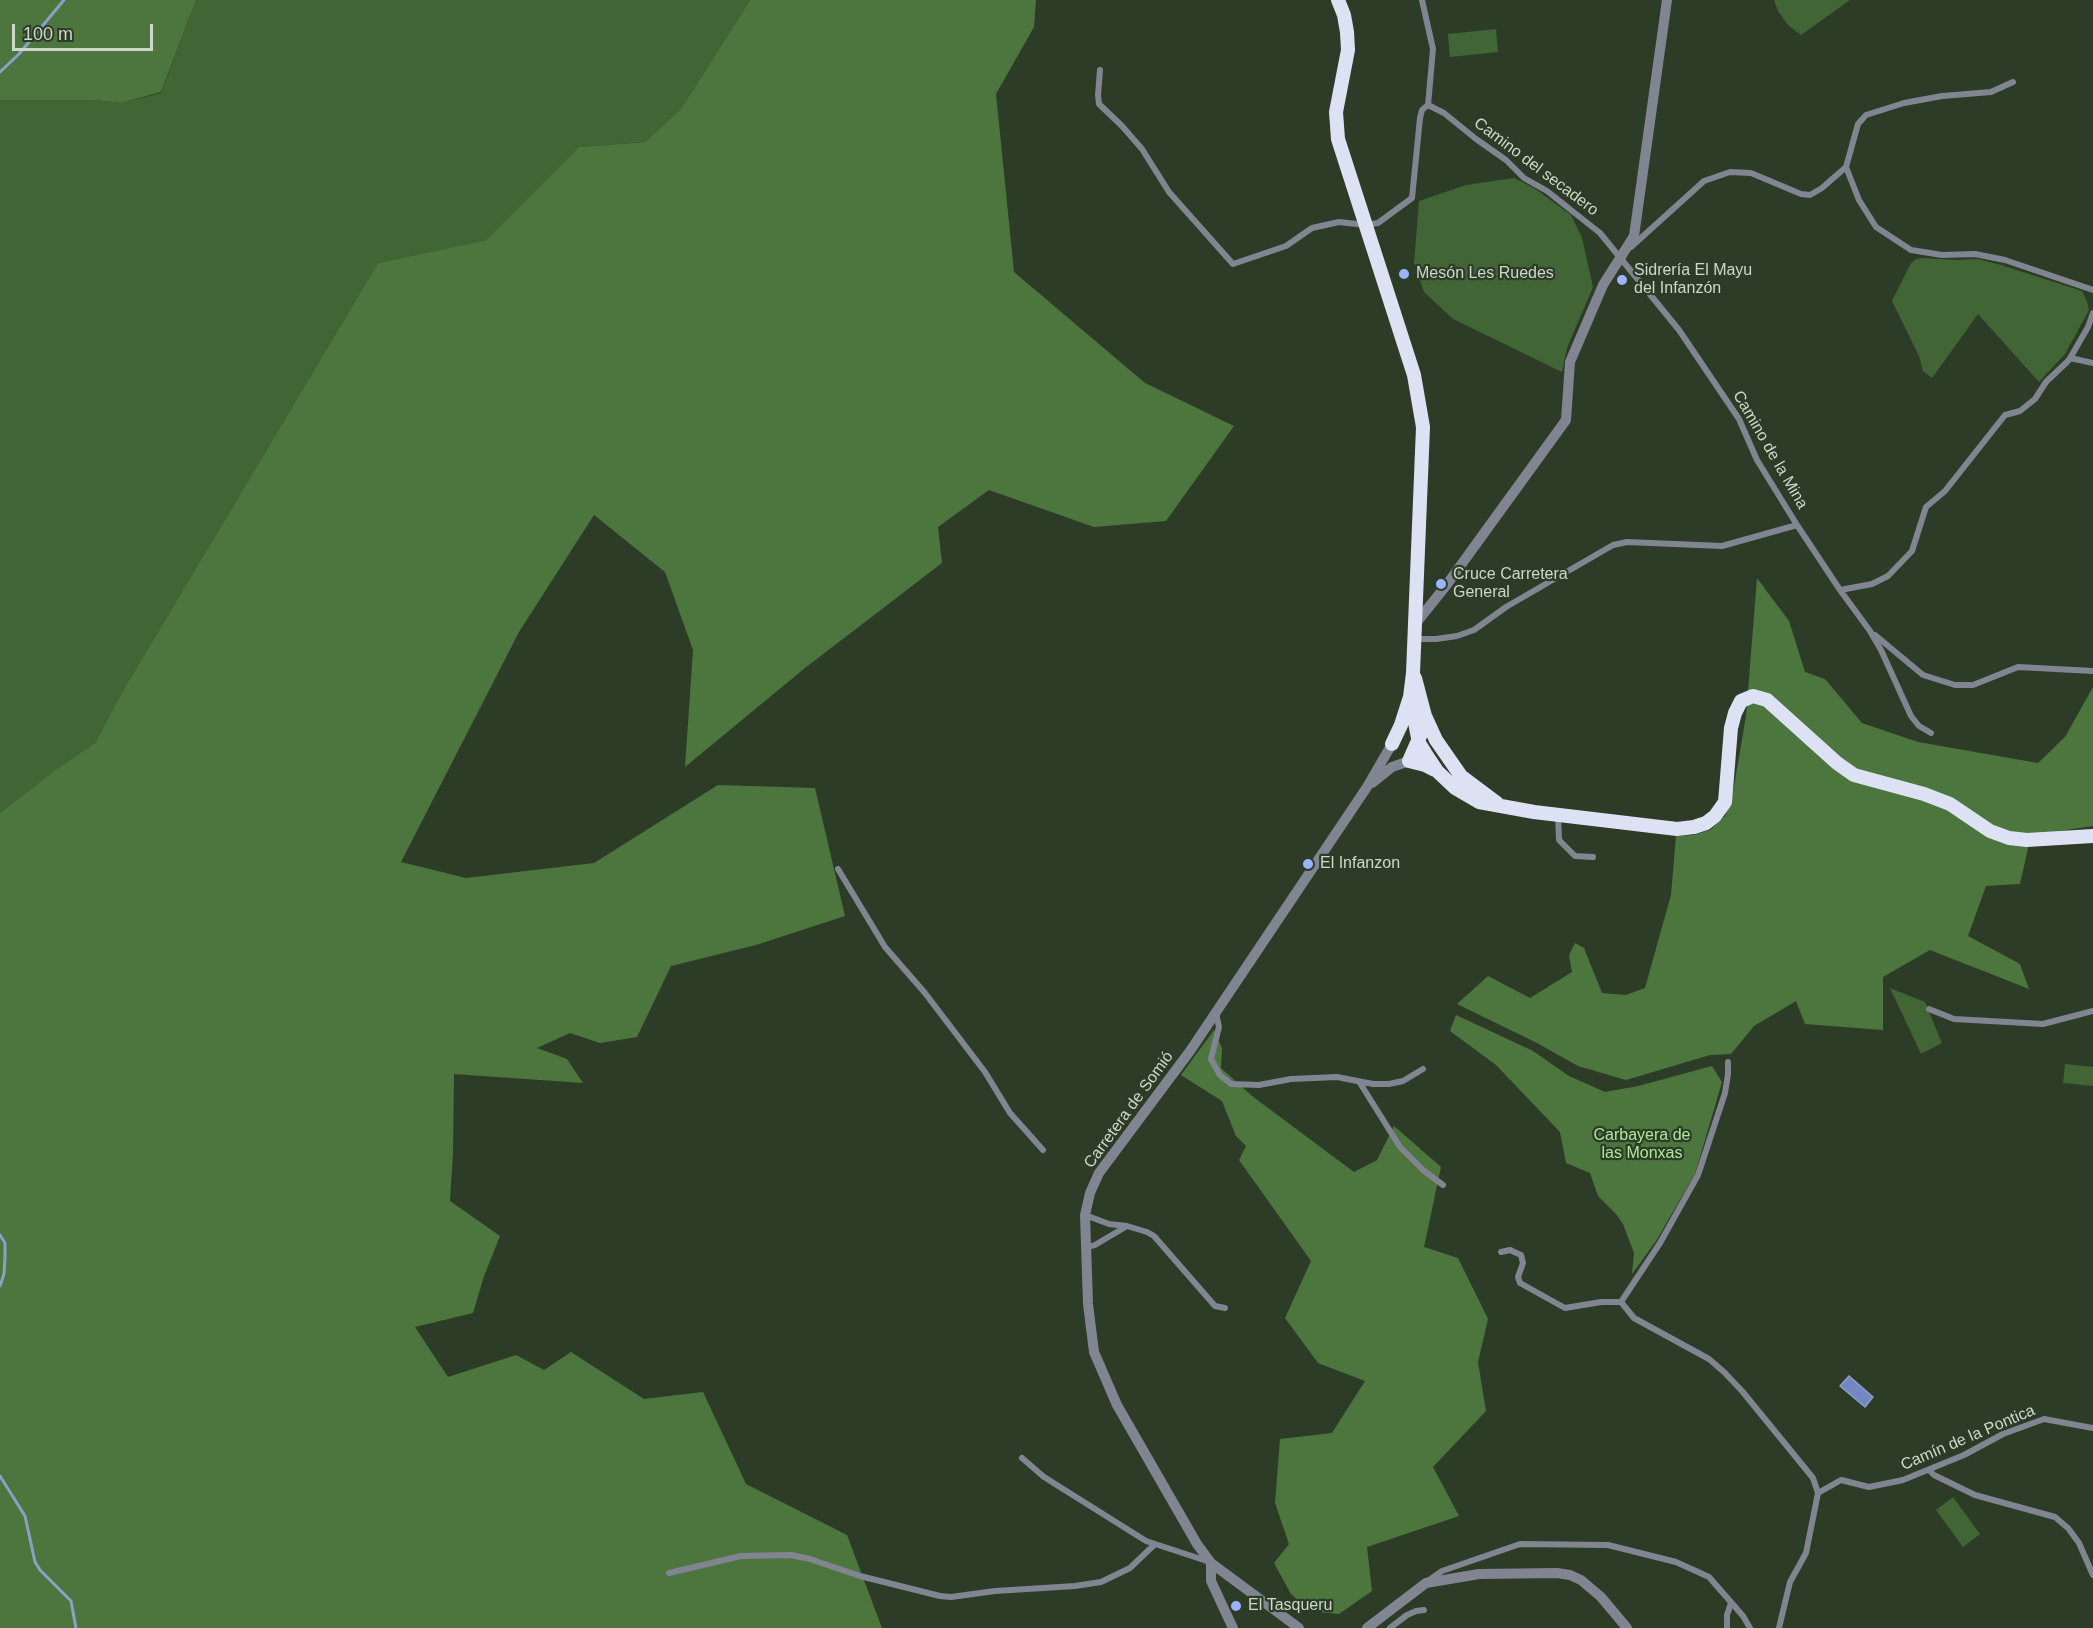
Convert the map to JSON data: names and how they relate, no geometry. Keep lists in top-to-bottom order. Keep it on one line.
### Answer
{"streets":{"street":["Camino del secadero","Camino de la Mina","Carretera de Somió","Camín de la Pontica"]},"crossings":[["Camino del secadero","Camino de la Mina"]],"parks":["Carbayera de las Monxas"],"places":["Mesón Les Ruedes","Sidrería El Mayu del Infanzón","Cruce Carretera General","El Infanzon","El Tasqueru"],"scale_bar":"100 m"}
